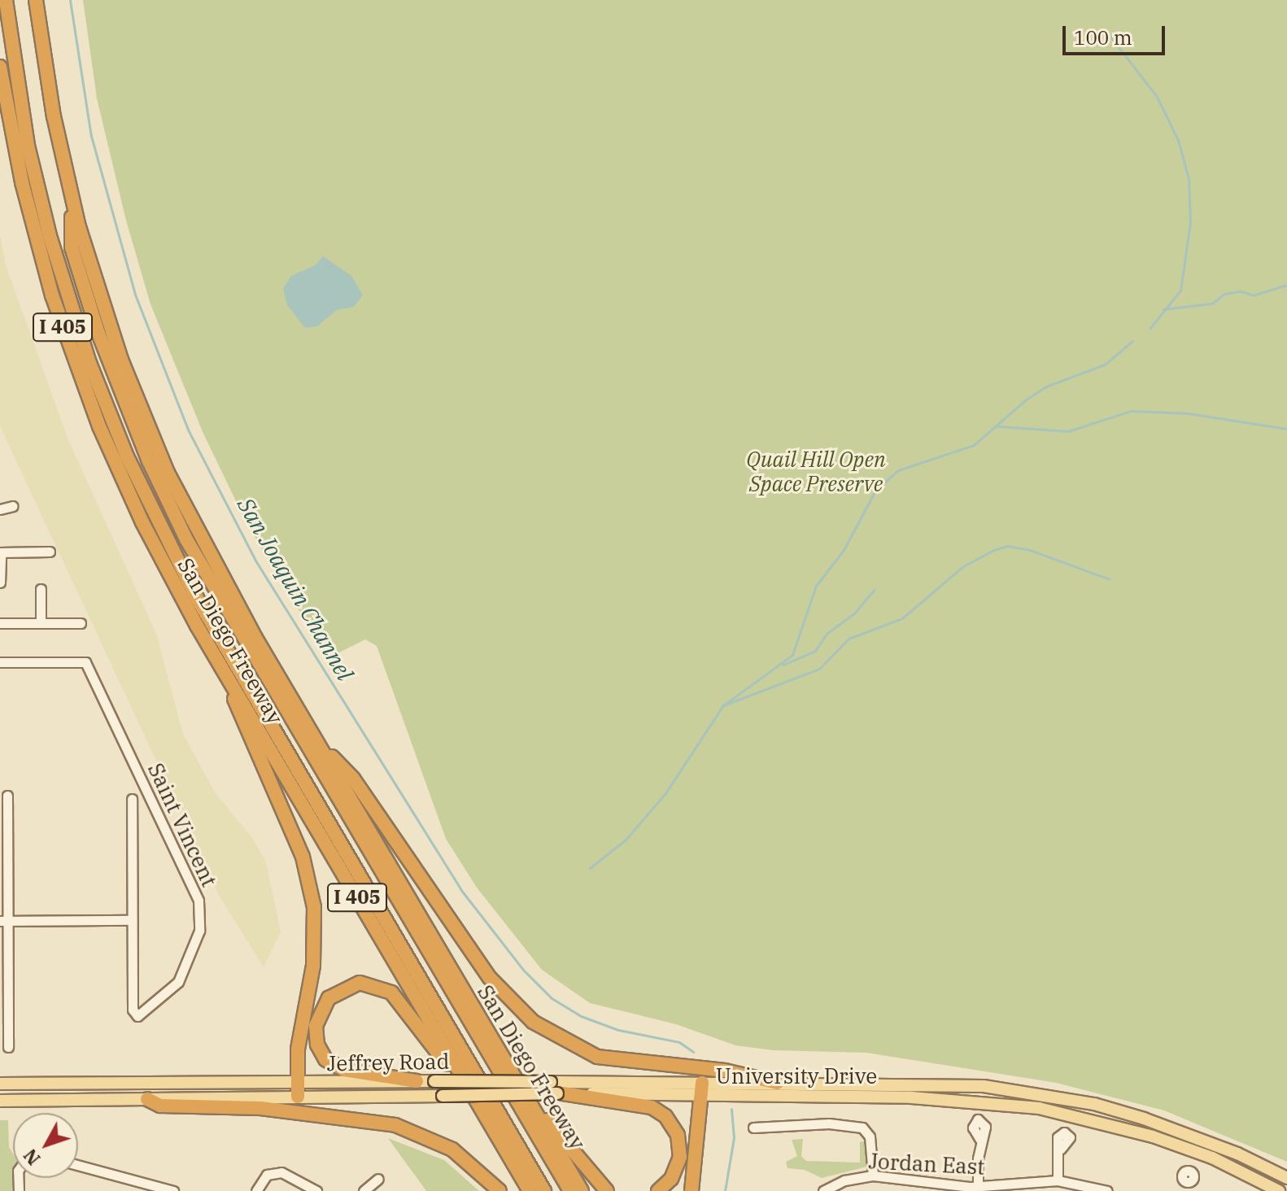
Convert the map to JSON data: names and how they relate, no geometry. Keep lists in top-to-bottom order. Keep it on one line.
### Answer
{"streets":{"highway":["I 405","San Diego Freeway"],"main road":["Jeffrey Road","University Drive"],"street":["Saint Vincent","Jordan East"]},"crossings":[["Jeffrey Road","University Drive"]],"water":["San Joaquin Channel"],"parks":["Quail Hill Open Space Preserve"],"scale_bar":"100 m","north":"bottom left"}
